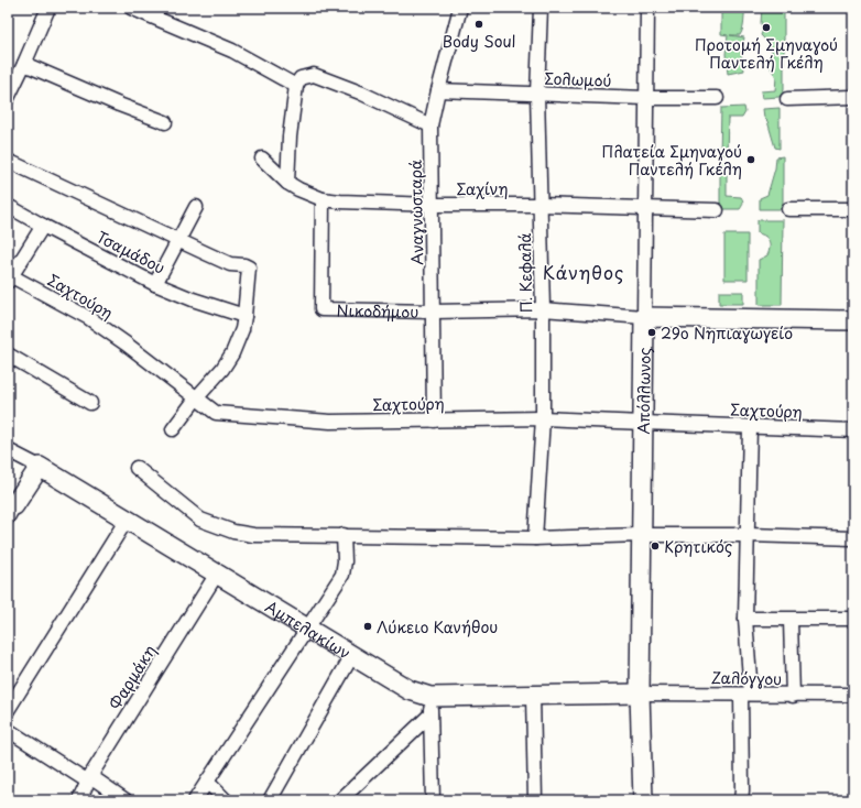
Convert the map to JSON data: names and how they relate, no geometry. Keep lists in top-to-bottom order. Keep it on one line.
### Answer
{"streets":{"street":["Σολωμού","Σαχίνη","Αναγνωσταρά","Τσαμάδου","Π. Κεφαλά","Σαχτούρη","Νικοδήμου","Απόλλωνος","Αμπελακίων","Φαρμάκη","Ζαλόγγου"]},"crossings":[["Σολωμού","Αναγνωσταρά"],["Σολωμού","Π. Κεφαλά"],["Σολωμού","Απόλλωνος"],["Σαχίνη","Αναγνωσταρά"],["Σαχίνη","Π. Κεφαλά"],["Σαχίνη","Νικοδήμου"],["Σαχίνη","Απόλλωνος"],["Αναγνωσταρά","Σαχτούρη"],["Αναγνωσταρά","Νικοδήμου"],["Π. Κεφαλά","Σαχτούρη"],["Σαχτούρη","Απόλλωνος"],["Απόλλωνος","Αμπελακίων"],["Απόλλωνος","Ζαλόγγου"],["Αμπελακίων","Φαρμάκη"],["Αμπελακίων","Ζαλόγγου"]],"districts":["Κάνηθος"],"places":["Body Soul","Προτομή Σμηναγού Παντελή Γκέλη","Πλατεία Σμηναγού Παντελή Γκέλη","29ο Νηπιαγωγείο","Κρητικός","Λύκειο Κανήθου"]}
